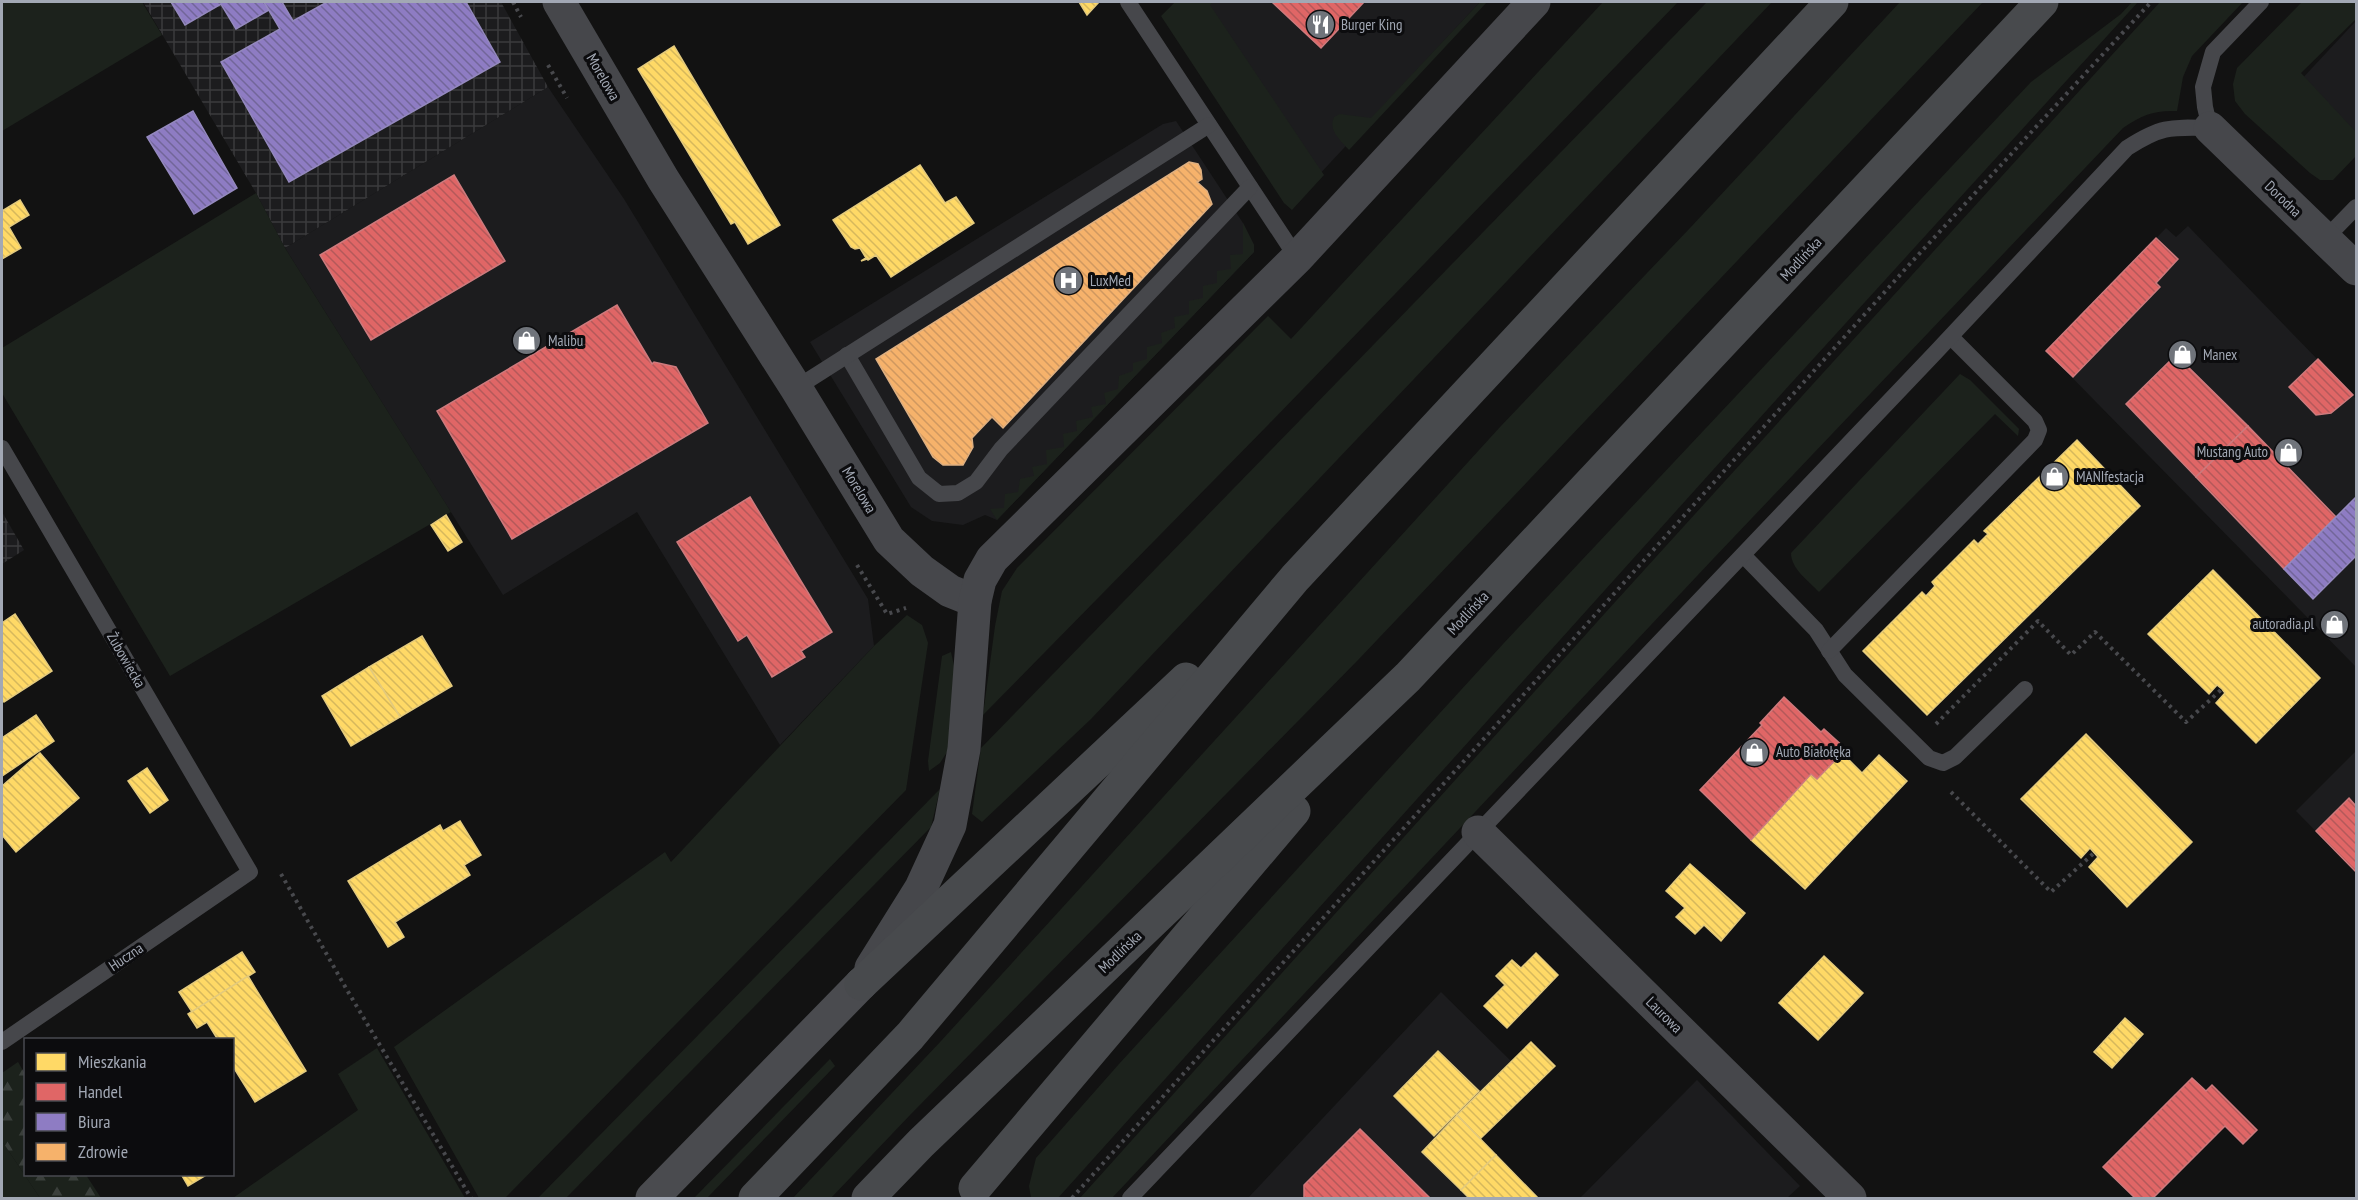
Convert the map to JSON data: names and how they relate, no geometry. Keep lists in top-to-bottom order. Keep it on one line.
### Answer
{"streets":{"main road":["Modlińska"],"street":["Morelowa","Dorodna","Laurowa"],"lane":["Żubowiecka","Huczna"]},"crossings":[["Żubowiecka","Huczna"]],"places":{"restaurant":["Burger King"],"hospital":["LuxMed"],"shop":["Malibu","Manex","Mustang Auto","MANIfestacja","autoradia.pl","Auto Białołęka"]},"legend":["Mieszkania","Handel","Biura","Zdrowie"]}
